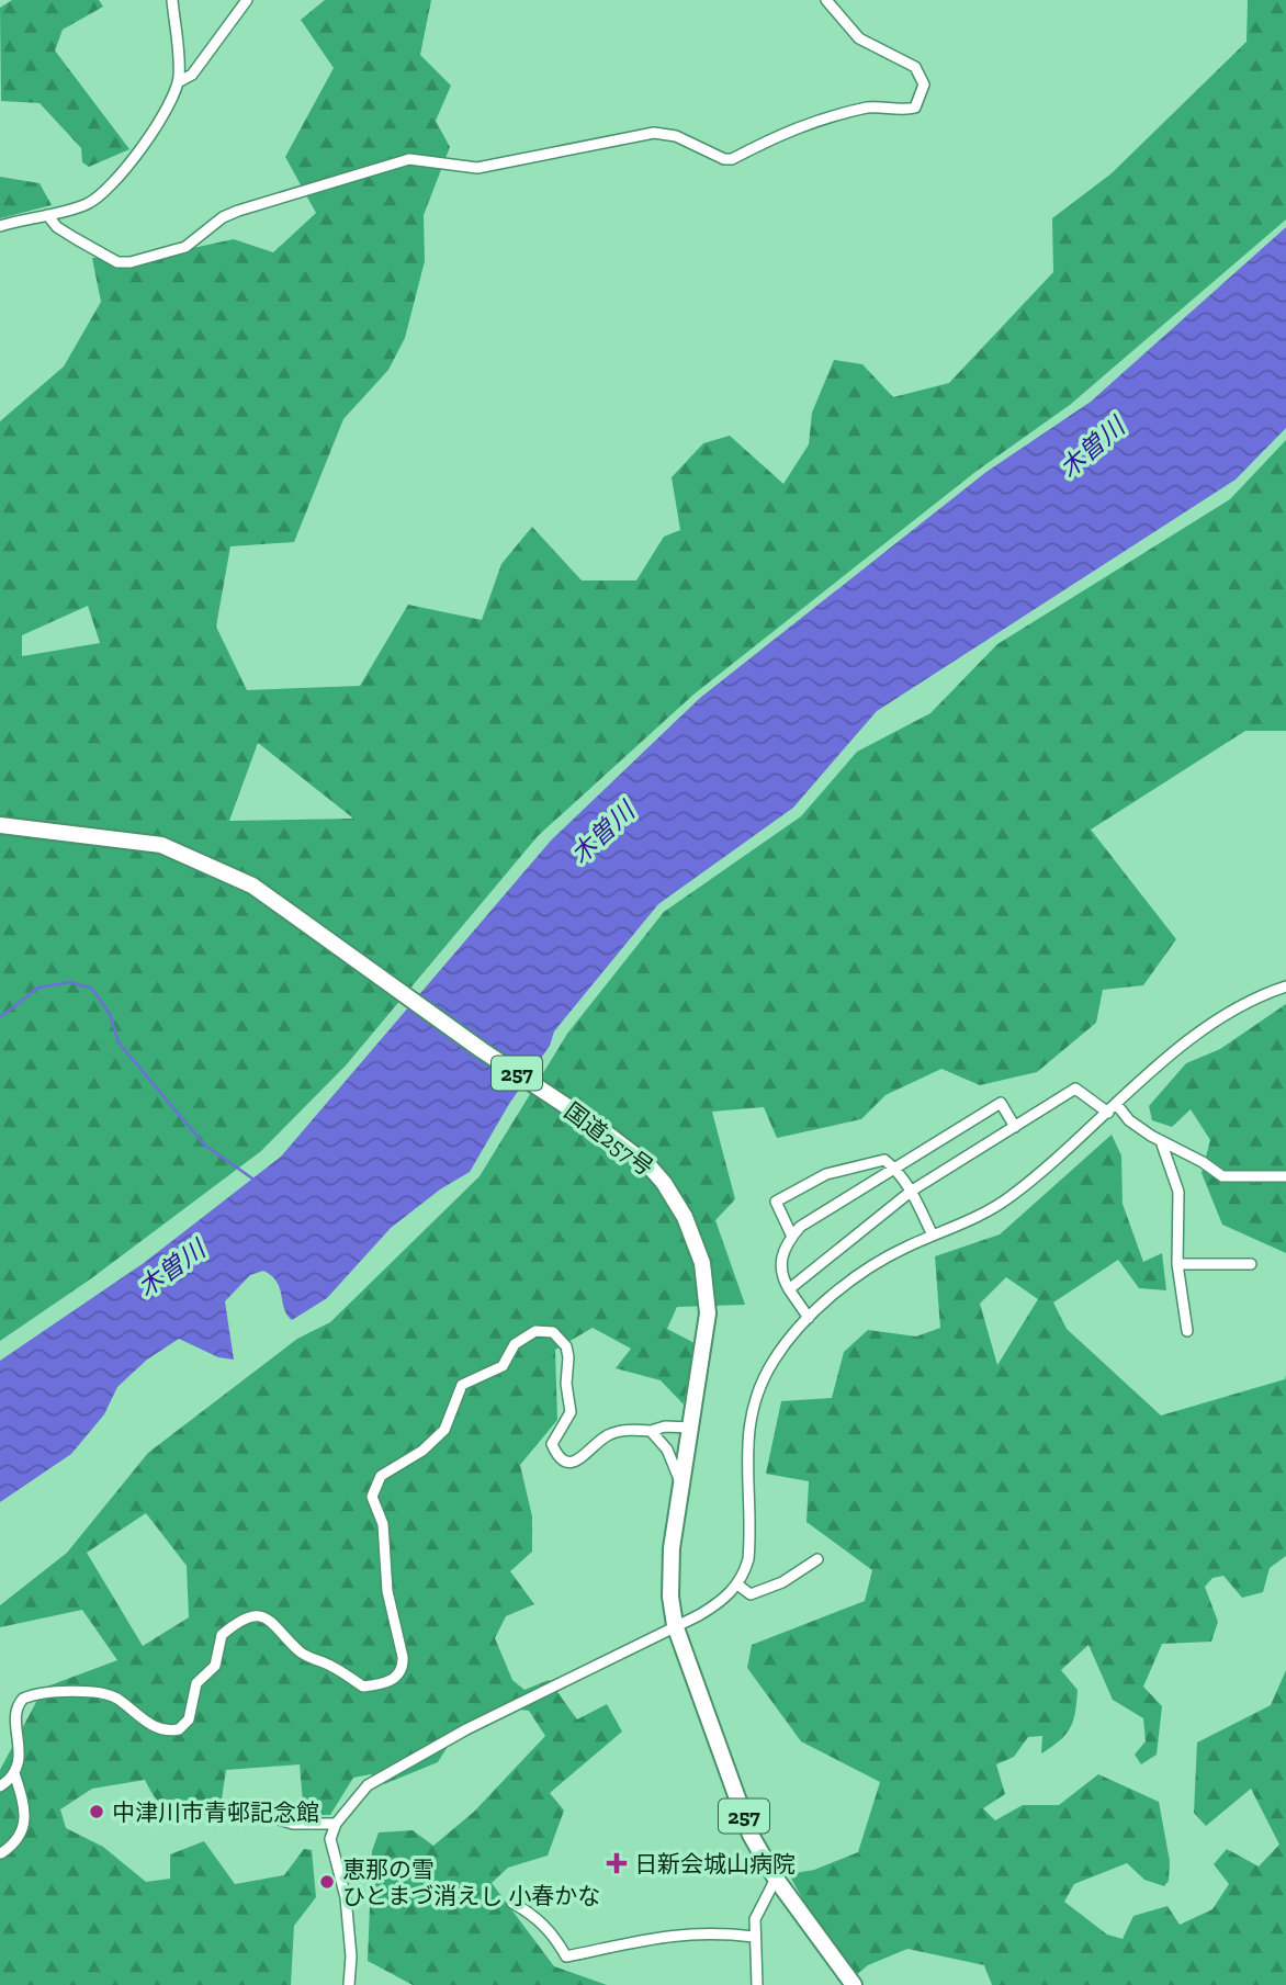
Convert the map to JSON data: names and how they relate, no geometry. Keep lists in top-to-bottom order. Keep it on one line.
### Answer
{"streets":{"highway":["257","国道257号"]},"water":["木曽川"],"places":{"other":["中津川市青邨記念館","恵那の雪 ひとまづ消えし 小春かな"],"health":["日新会城山病院"]}}
